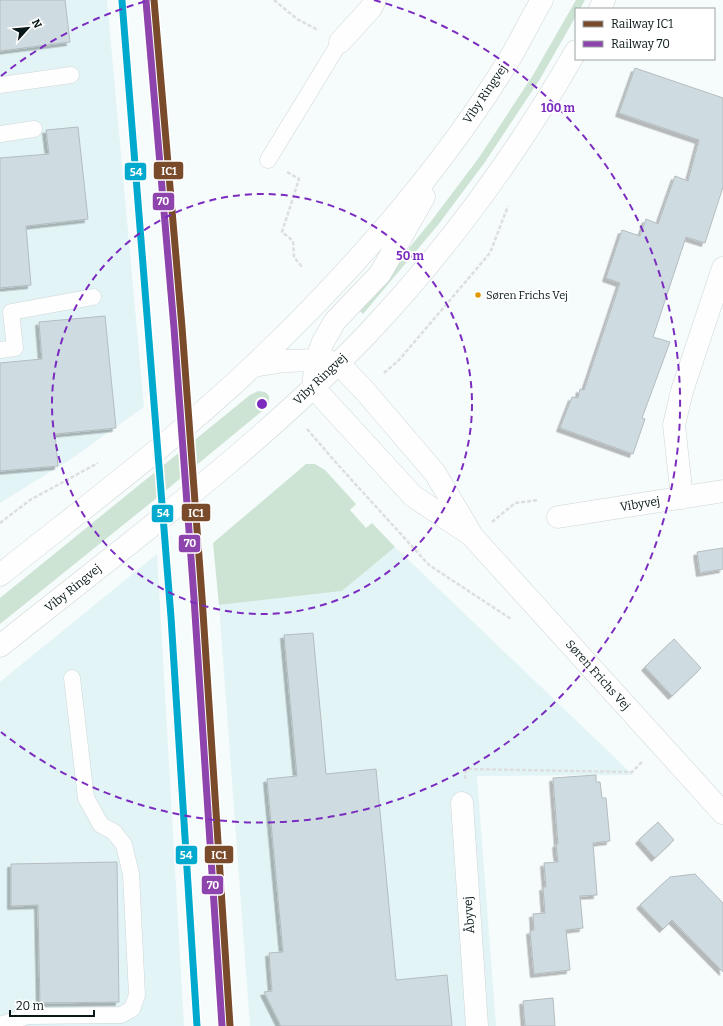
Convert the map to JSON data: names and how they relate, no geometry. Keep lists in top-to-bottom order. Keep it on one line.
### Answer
{"streets":{"street":["Viby Ringvej","Vibyvej","Søren Frichs Vej","Åbyvej"]},"crossings":[["Viby Ringvej","Søren Frichs Vej"]],"places":["Søren Frichs Vej"],"lines":["rail line IC1","rail line 70","transit line 54"],"legend":["Railway IC1","Railway 70"],"scale_bar":"20 m","north":"top right","rings":["100 m","50 m"]}
